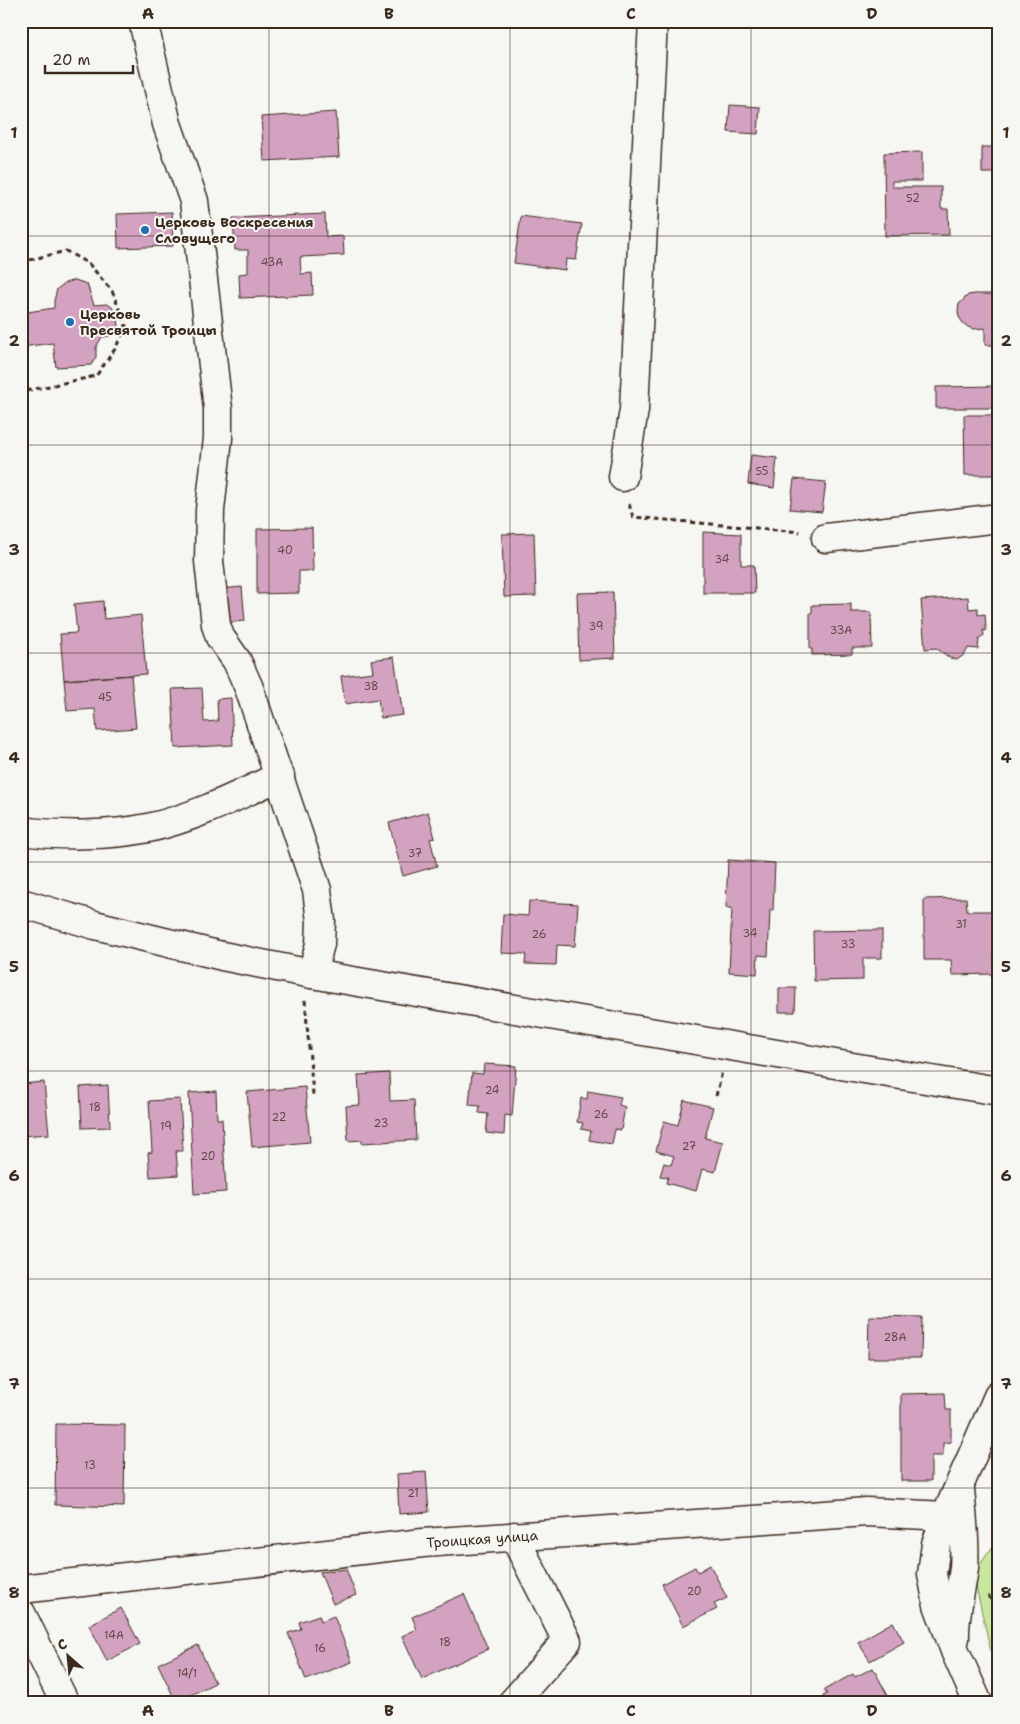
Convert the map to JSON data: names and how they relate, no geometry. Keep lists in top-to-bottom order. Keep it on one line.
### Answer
{"streets":{"street":["Троицкая улица"]},"places":["Церковь Воскресения Словущего","Церковь Пресвятой Троицы"],"house_numbers":["52","43А","55","40","34","39","33А","38","45","37","31","34","26","33","24","18","26","22","23","19","27","20","28А","13","21","20","14А","18","16","14/1"],"scale_bar":"20 m","north":"top left","grid":{"columns":["A","B","C","D"],"rows":["1","2","3","4","5","6","7","8"]}}
